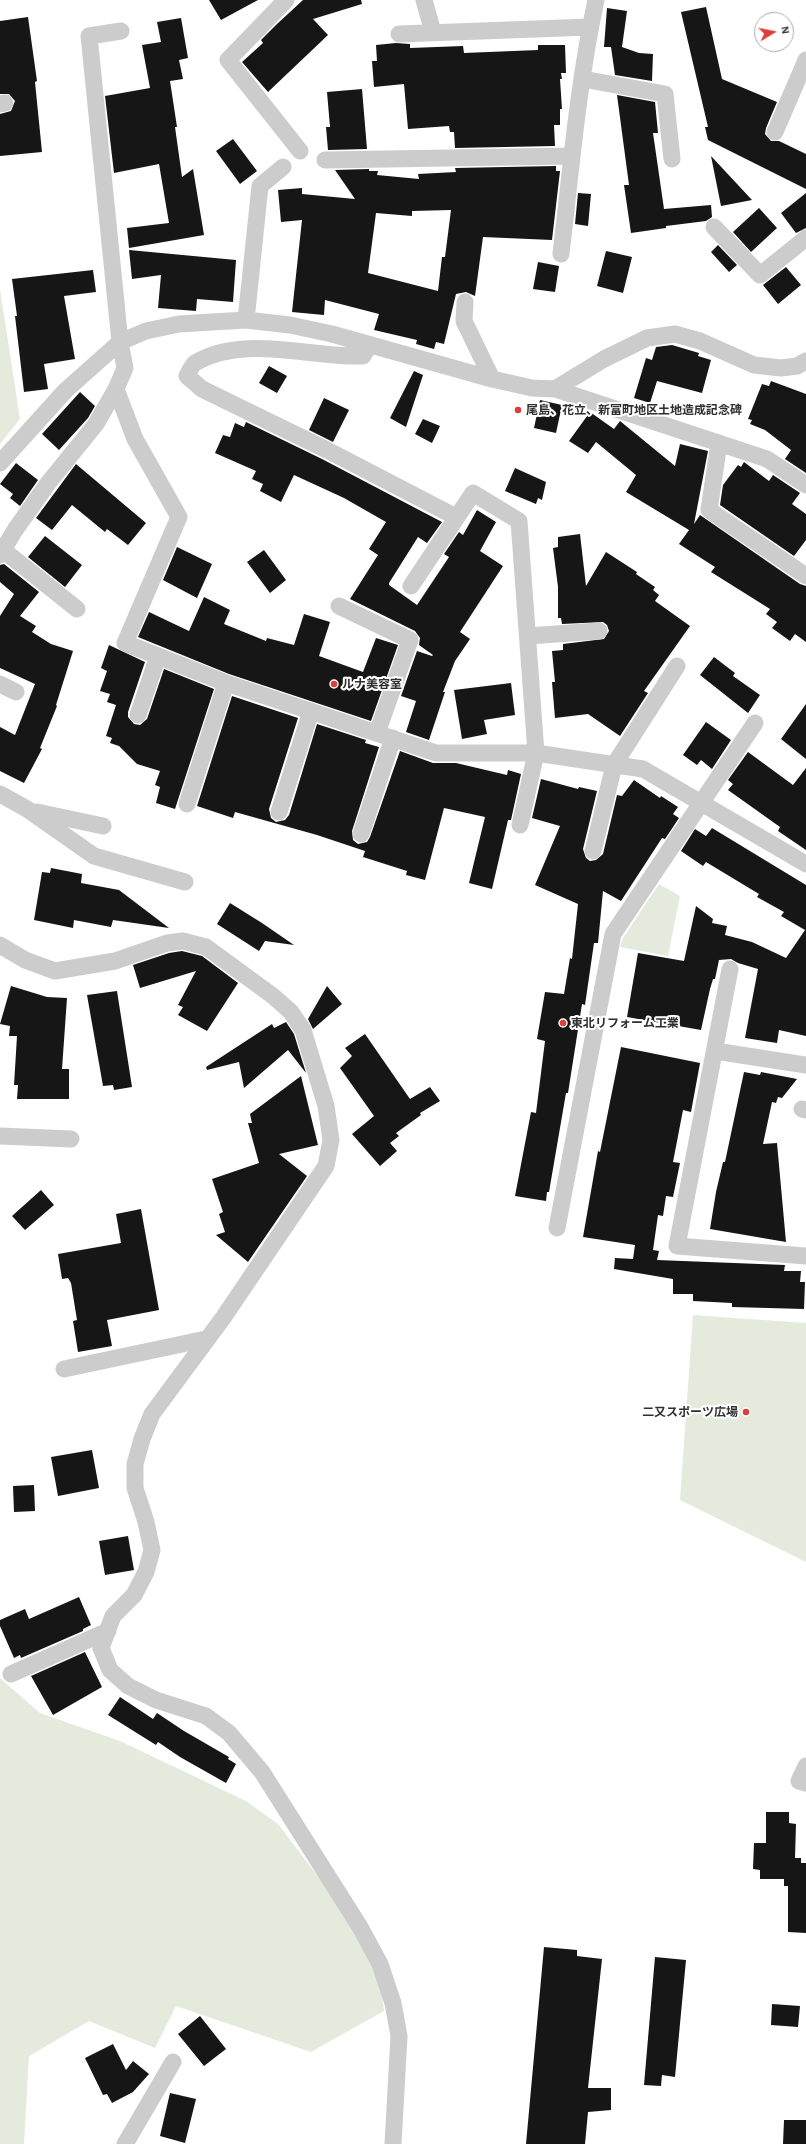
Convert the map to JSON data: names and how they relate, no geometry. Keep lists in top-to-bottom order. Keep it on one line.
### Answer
{"places":["尾島、花立、新富町地区土地造成記念碑","ルナ美容室","東北リフォーム工業","二又スポーツ広場"],"north":"right"}
